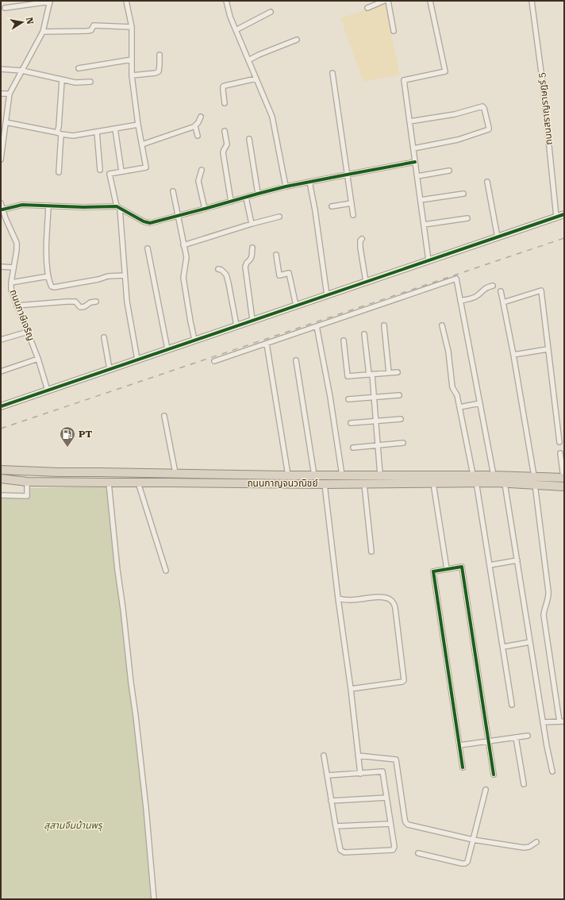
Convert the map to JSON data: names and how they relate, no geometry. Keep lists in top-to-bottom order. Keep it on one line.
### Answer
{"streets":{"highway":["ถนนกาญจนวณิชย์"],"street":["ถนนสราญราษฎร์ 5","ถนนภาษีเจริญ"]},"parks":["สุสานจีนบ้านพรุ"],"places":{"fuel station":["PT"]},"north":"right"}
